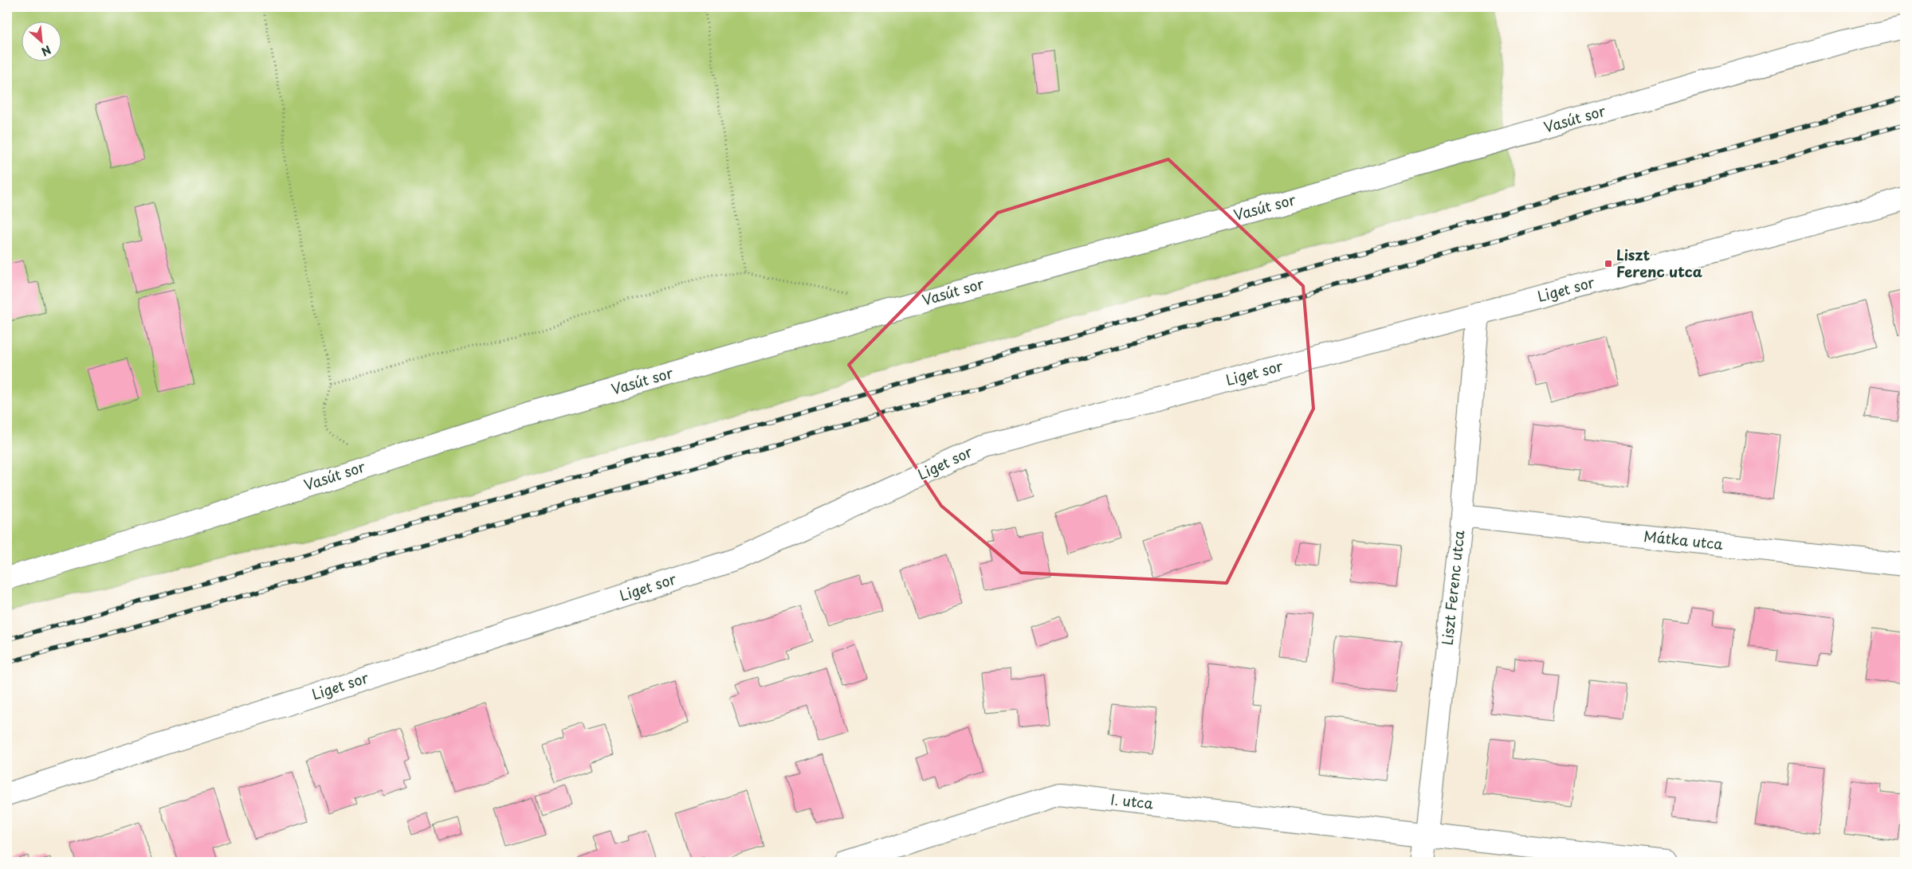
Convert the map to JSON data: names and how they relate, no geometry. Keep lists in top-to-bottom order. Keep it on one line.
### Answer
{"streets":{"street":["Vasút sor","Liget sor","Mátka utca","Liszt Ferenc utca","I. utca"]},"crossings":[["Liget sor","Liszt Ferenc utca"],["Mátka utca","Liszt Ferenc utca"],["Liszt Ferenc utca","I. utca"]],"places":{"transit":["Liszt Ferenc utca"]},"north":"bottom right"}
